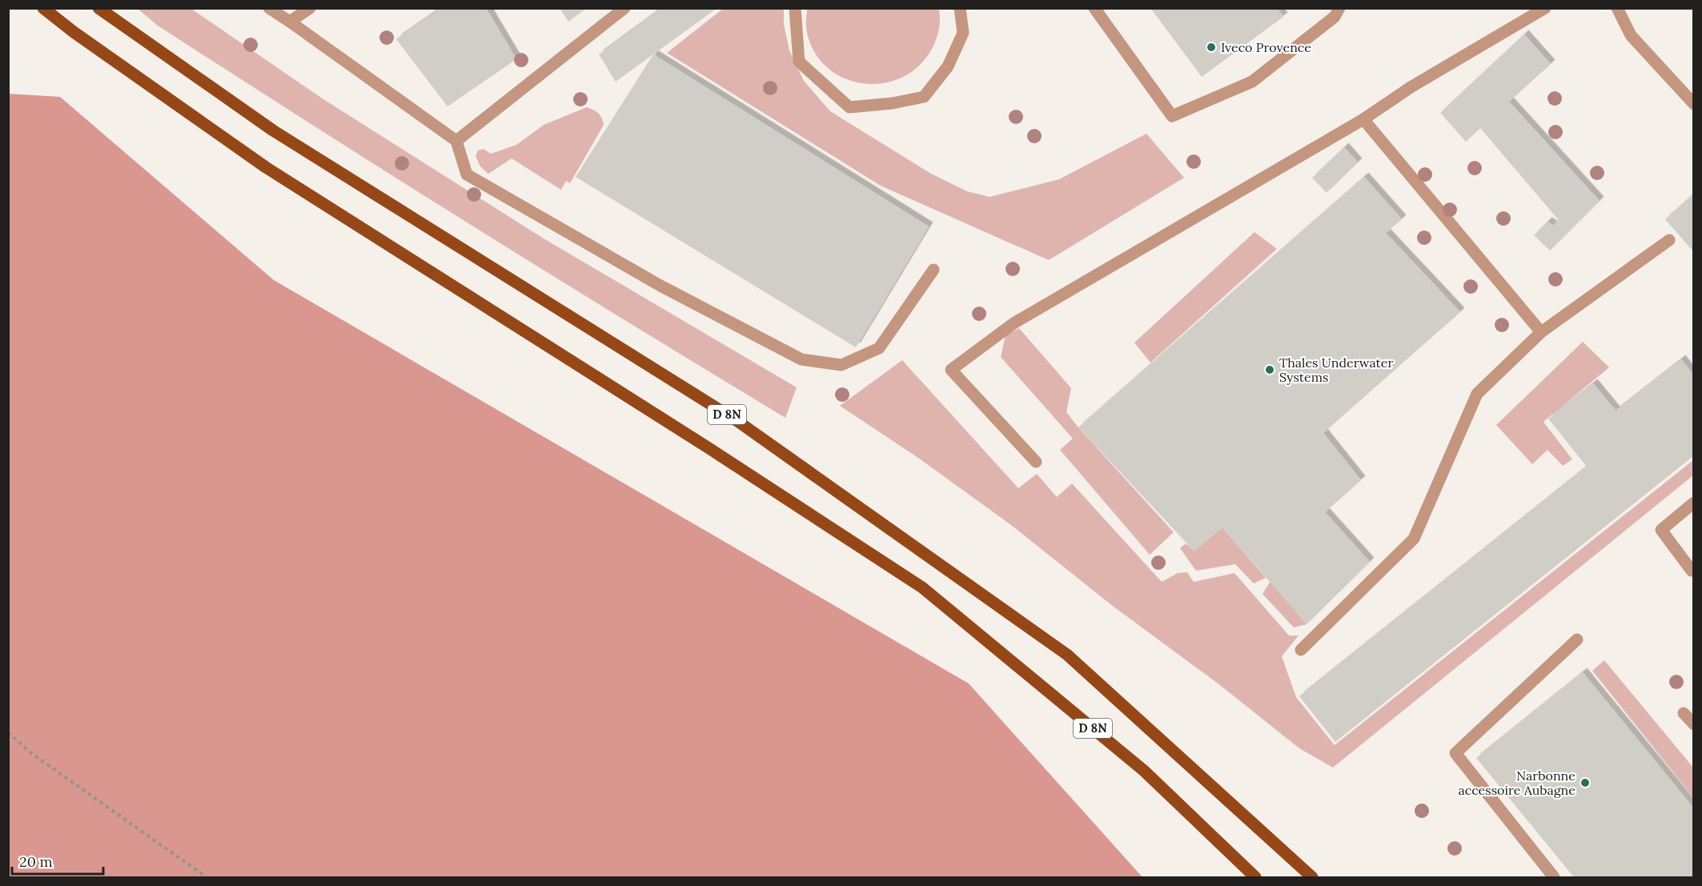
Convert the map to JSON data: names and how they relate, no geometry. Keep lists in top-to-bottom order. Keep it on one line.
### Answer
{"streets":{"main road":["D 8N"]},"places":["Iveco Provence","Thales Underwater Systems","Narbonne accessoire Aubagne"],"scale_bar":"20 m"}
